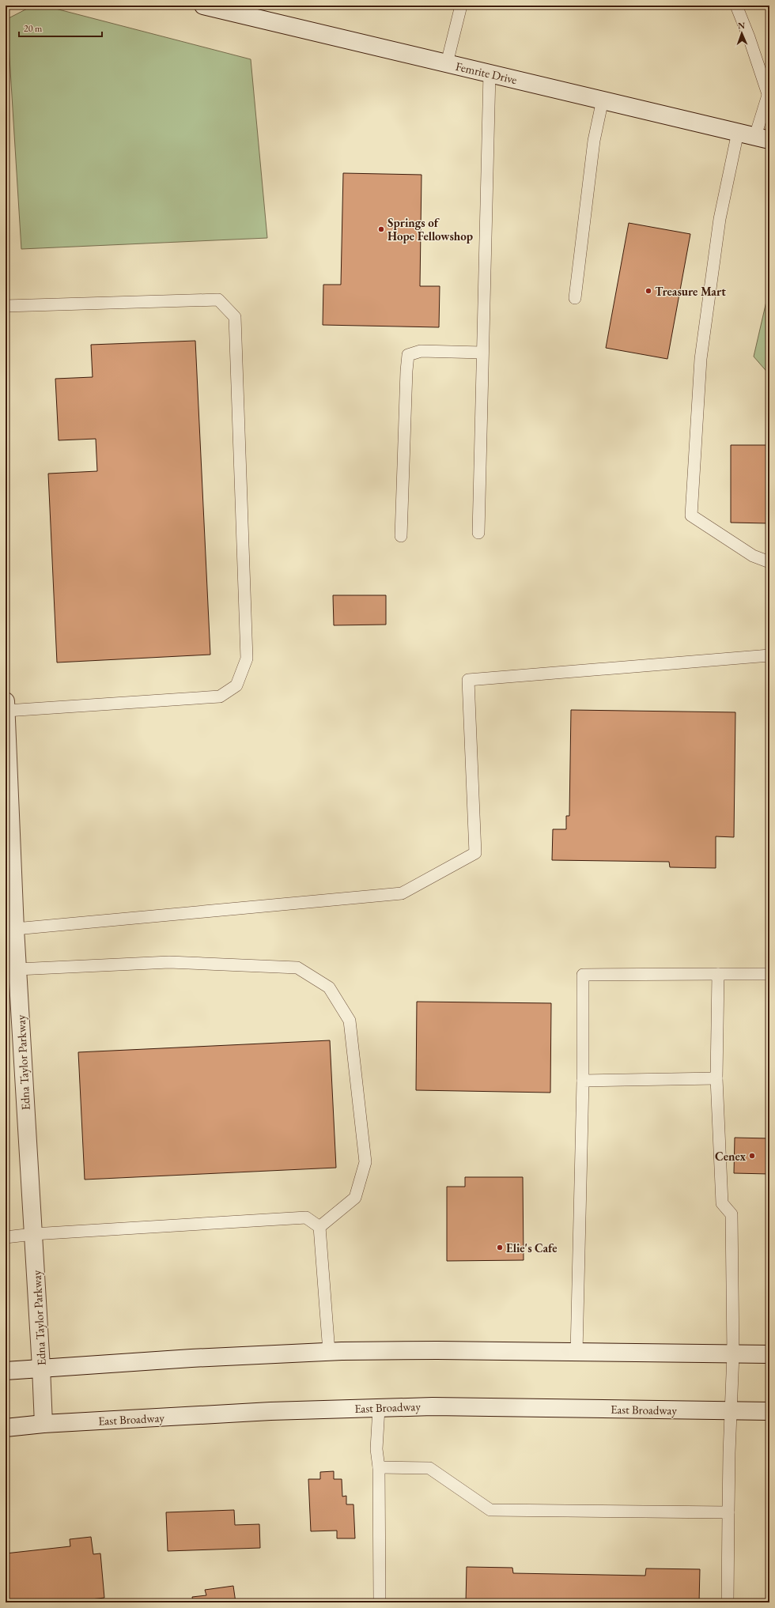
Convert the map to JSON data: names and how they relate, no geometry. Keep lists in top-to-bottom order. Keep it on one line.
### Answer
{"streets":{"street":["Femrite Drive","Edna Taylor Parkway","East Broadway"]},"crossings":[["Edna Taylor Parkway","East Broadway"]],"places":["Springs of Hope Fellowshop","Treasure Mart","Cenex","Elie's Cafe"],"scale_bar":"20 m","north":"top"}
